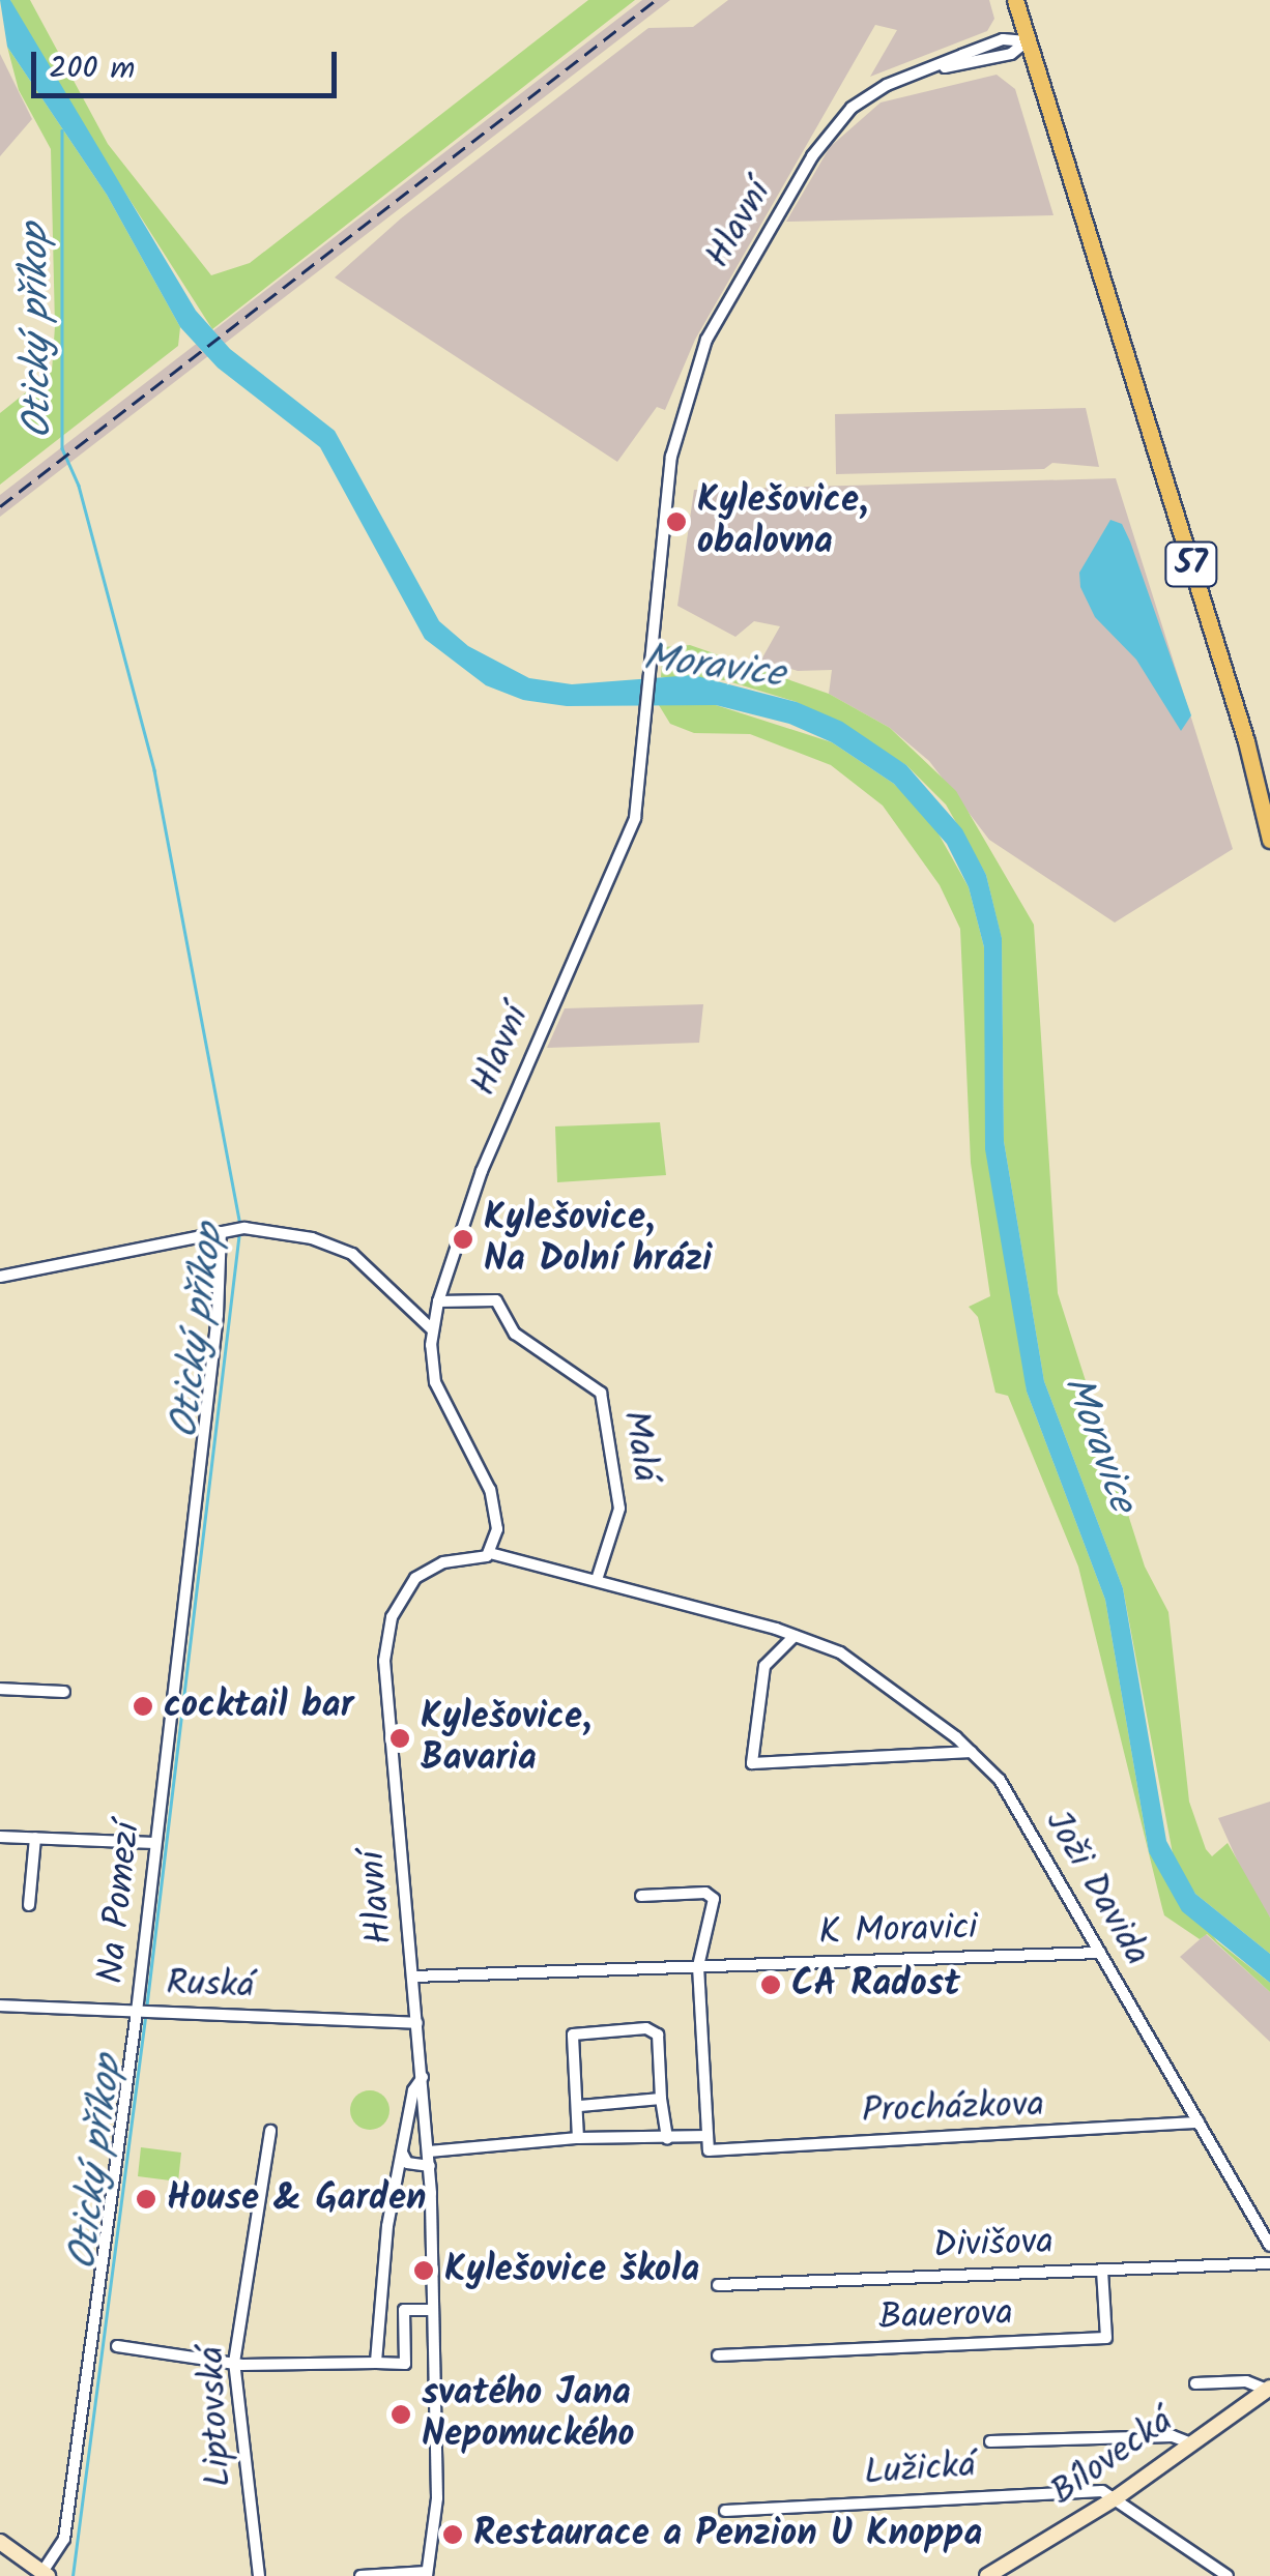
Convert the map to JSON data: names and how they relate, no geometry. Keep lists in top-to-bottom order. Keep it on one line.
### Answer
{"streets":{"main road":["57","Bílovecká"],"street":["Hlavní","Malá","Joži Davida","Na Pomezí","K Moravici","Ruská","Procházkova","Divišova","Bauerova","Liptovská","Lužická"]},"crossings":[["Hlavní","57"],["Hlavní","Malá"],["Hlavní","Joži Davida"],["Hlavní","Ruská"],["Malá","Joži Davida"],["Joži Davida","K Moravici"],["Joži Davida","Procházkova"],["Na Pomezí","Ruská"],["Divišova","Bauerova"],["Bílovecká","Lužická"]],"water":["Otický příkop","Moravice"],"places":["Kylešovice, obalovna","Kylešovice, Na Dolní hrázi","cocktail bar","Kylešovice, Bavaria","CA Radost","House & Garden","Kylešovice škola","svatého Jana Nepomuckého","Restaurace a Penzion U Knoppa"],"scale_bar":"200 m"}
